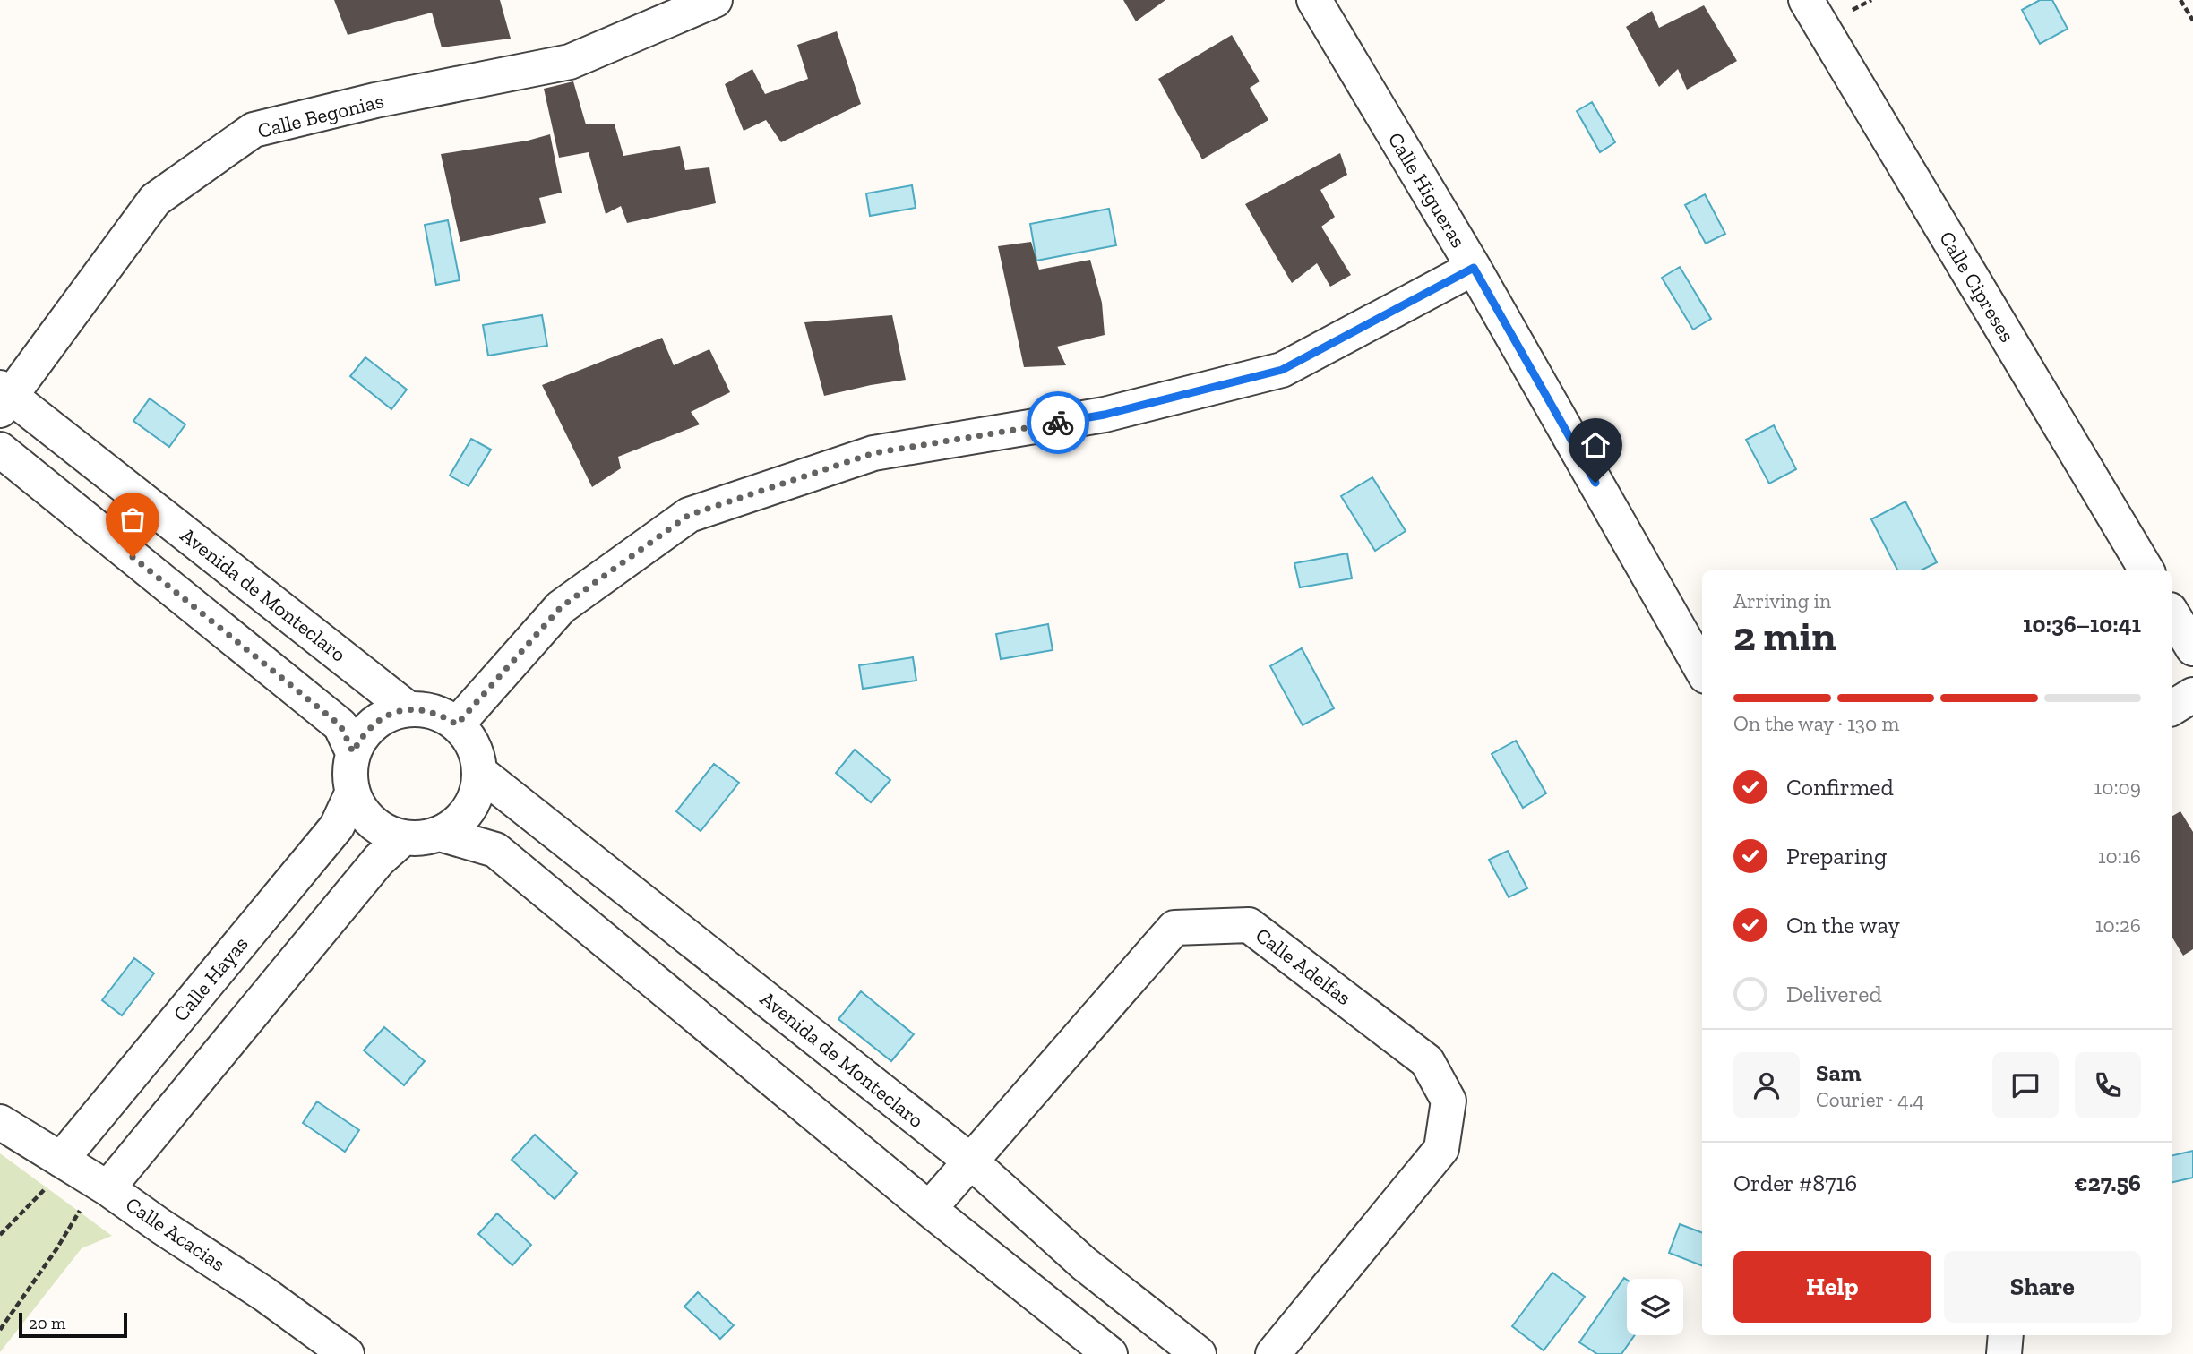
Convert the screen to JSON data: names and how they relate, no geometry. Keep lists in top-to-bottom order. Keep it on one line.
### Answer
{"streets":{"street":["Calle Begonias","Calle Higueras","Calle Cipreses","Avenida de Monteclaro","Calle Adelfas","Calle Hayas","Calle Acacias"]},"crossings":[["Calle Begonias","Avenida de Monteclaro"],["Avenida de Monteclaro","Calle Adelfas"],["Avenida de Monteclaro","Calle Hayas"],["Calle Hayas","Calle Acacias"]],"scale_bar":"20 m","page":{"heading":["2 min","Arriving in","10:36–10:41"],"panel":["Sam","Courier · 4.4","Order #8716","€27.56"],"bar":"On the way · 130 m","list":[["Confirmed","10:09"],["Preparing","10:16"],["On the way","10:26"],"Delivered"],"buttons":["Help","Share"],"scale":"20 m"}}
